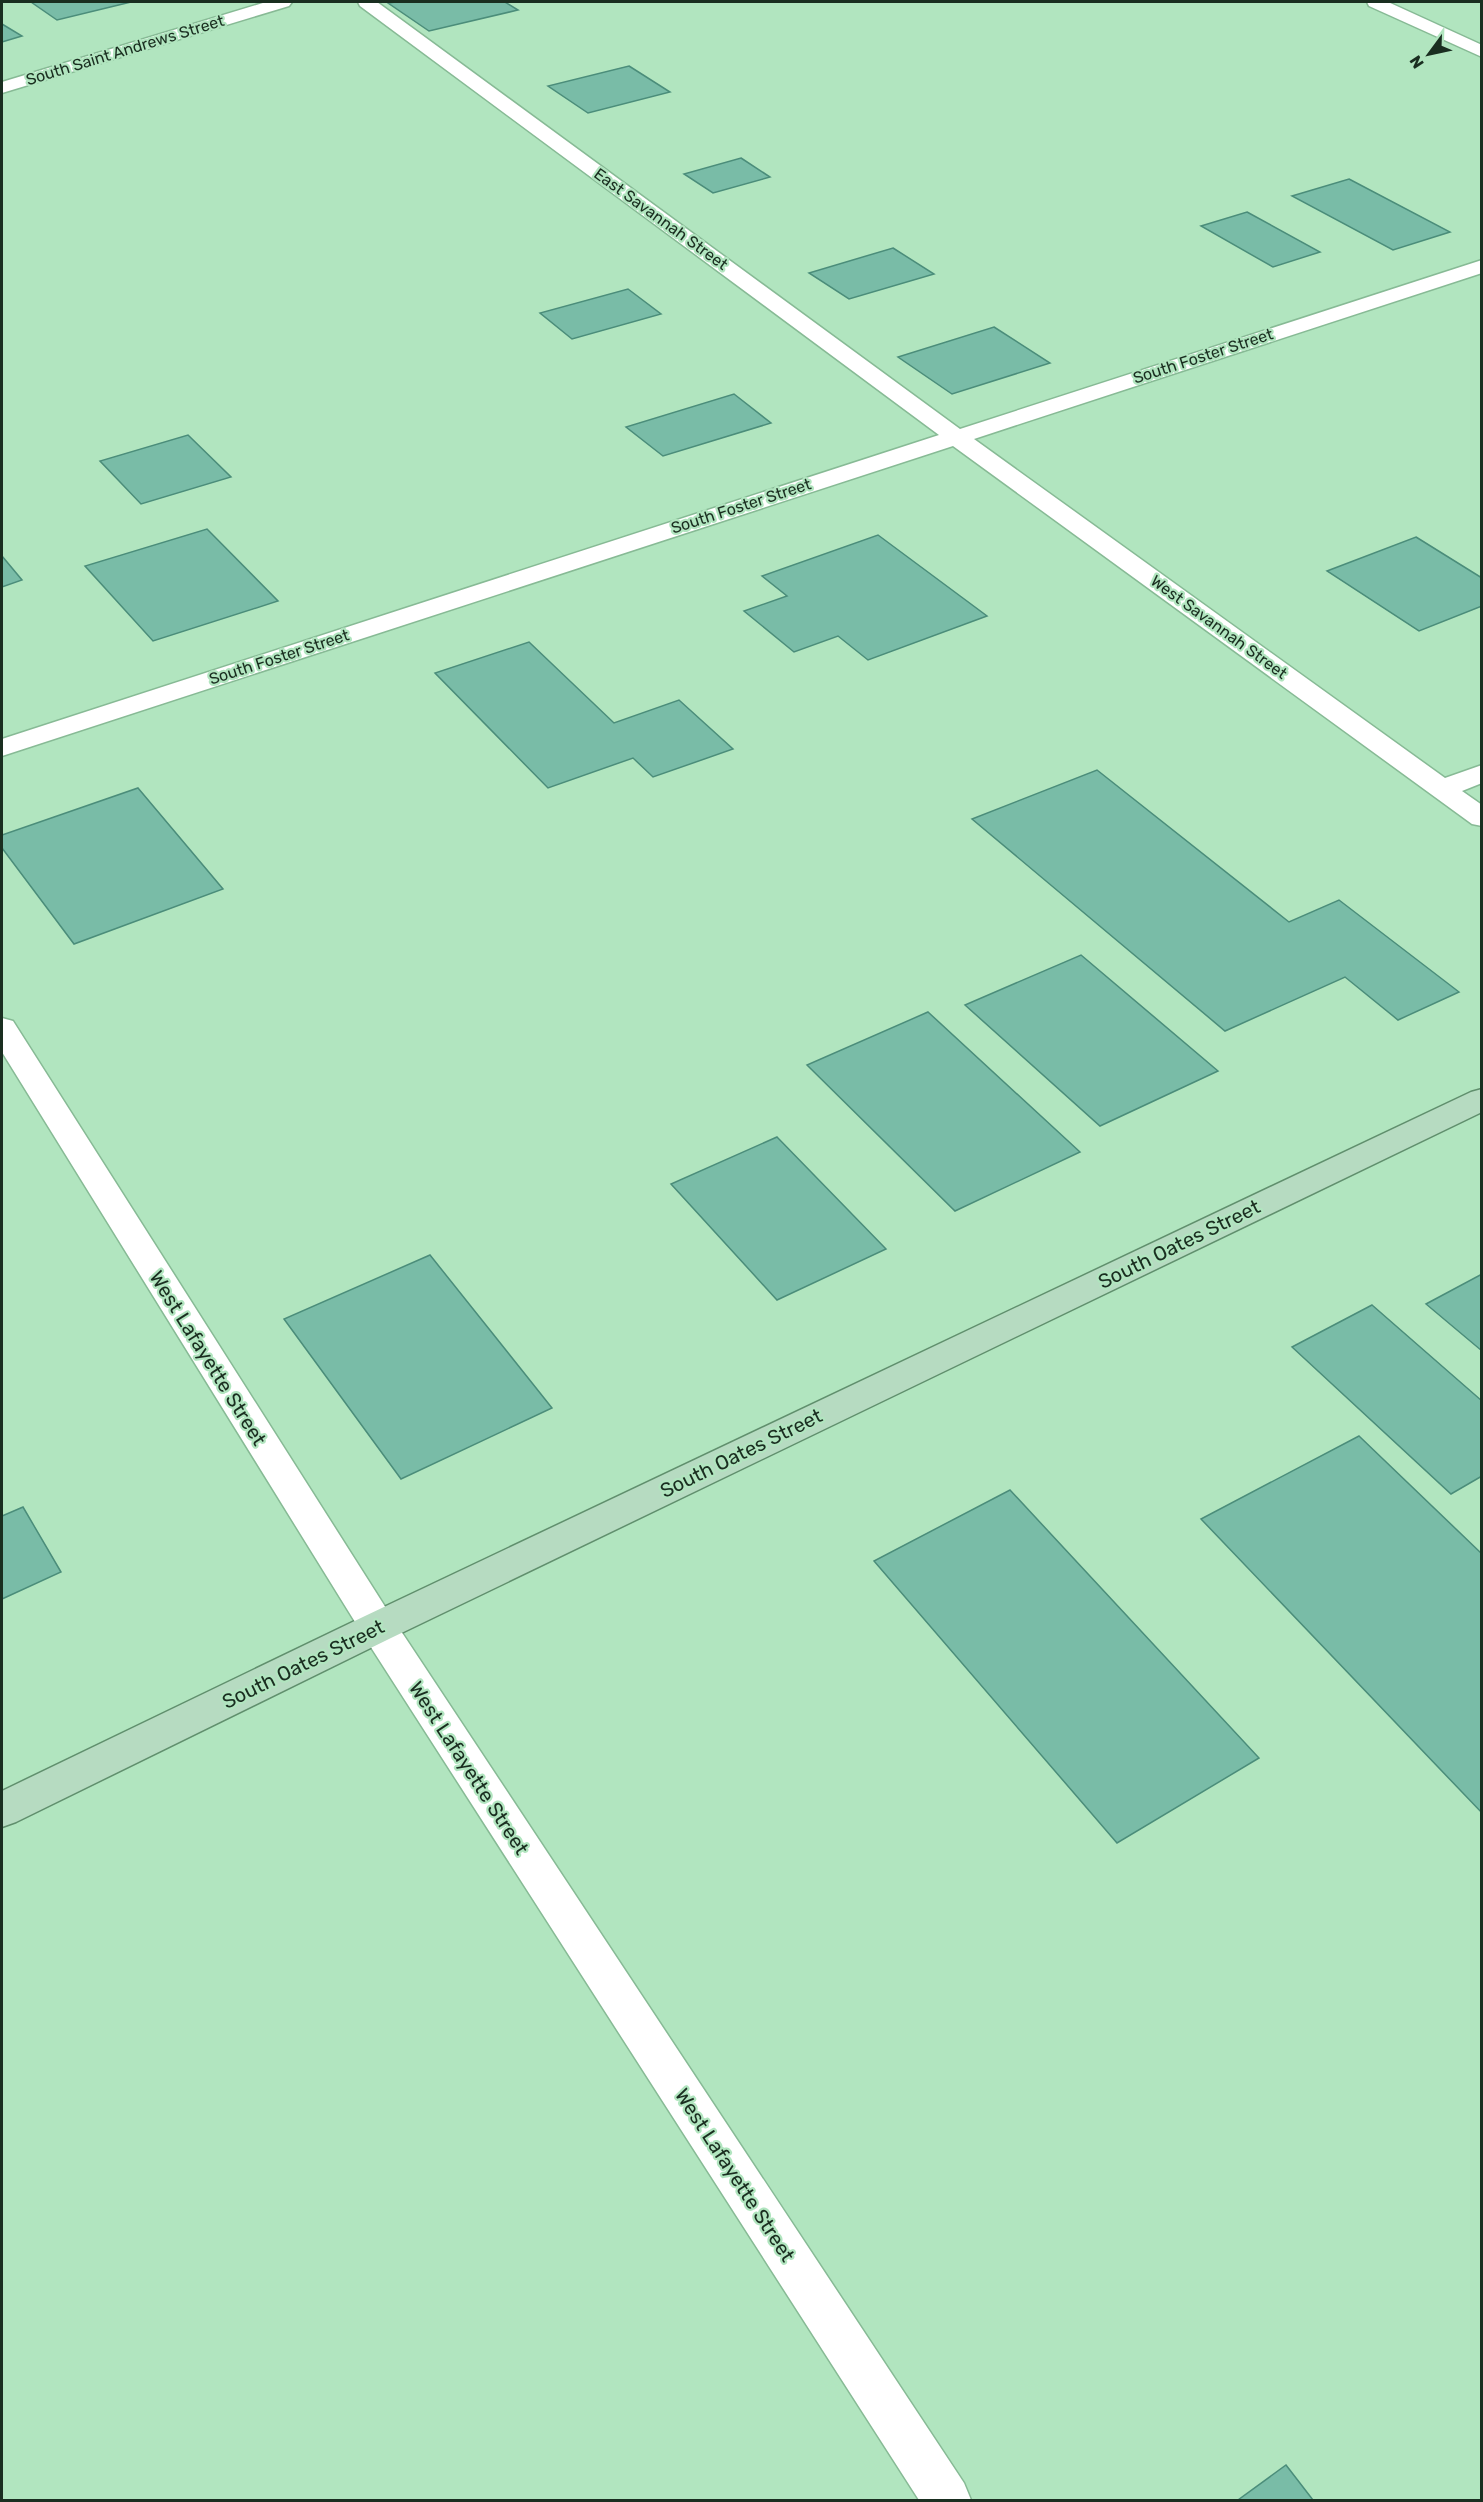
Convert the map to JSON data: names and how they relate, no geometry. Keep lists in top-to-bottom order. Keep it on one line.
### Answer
{"streets":{"main road":["South Oates Street"],"street":["South Saint Andrews Street","East Savannah Street","South Foster Street","West Savannah Street","West Lafayette Street"]},"crossings":[["East Savannah Street","South Foster Street"],["East Savannah Street","West Savannah Street"],["South Foster Street","West Savannah Street"],["South Oates Street","West Lafayette Street"]],"north":"bottom left"}
